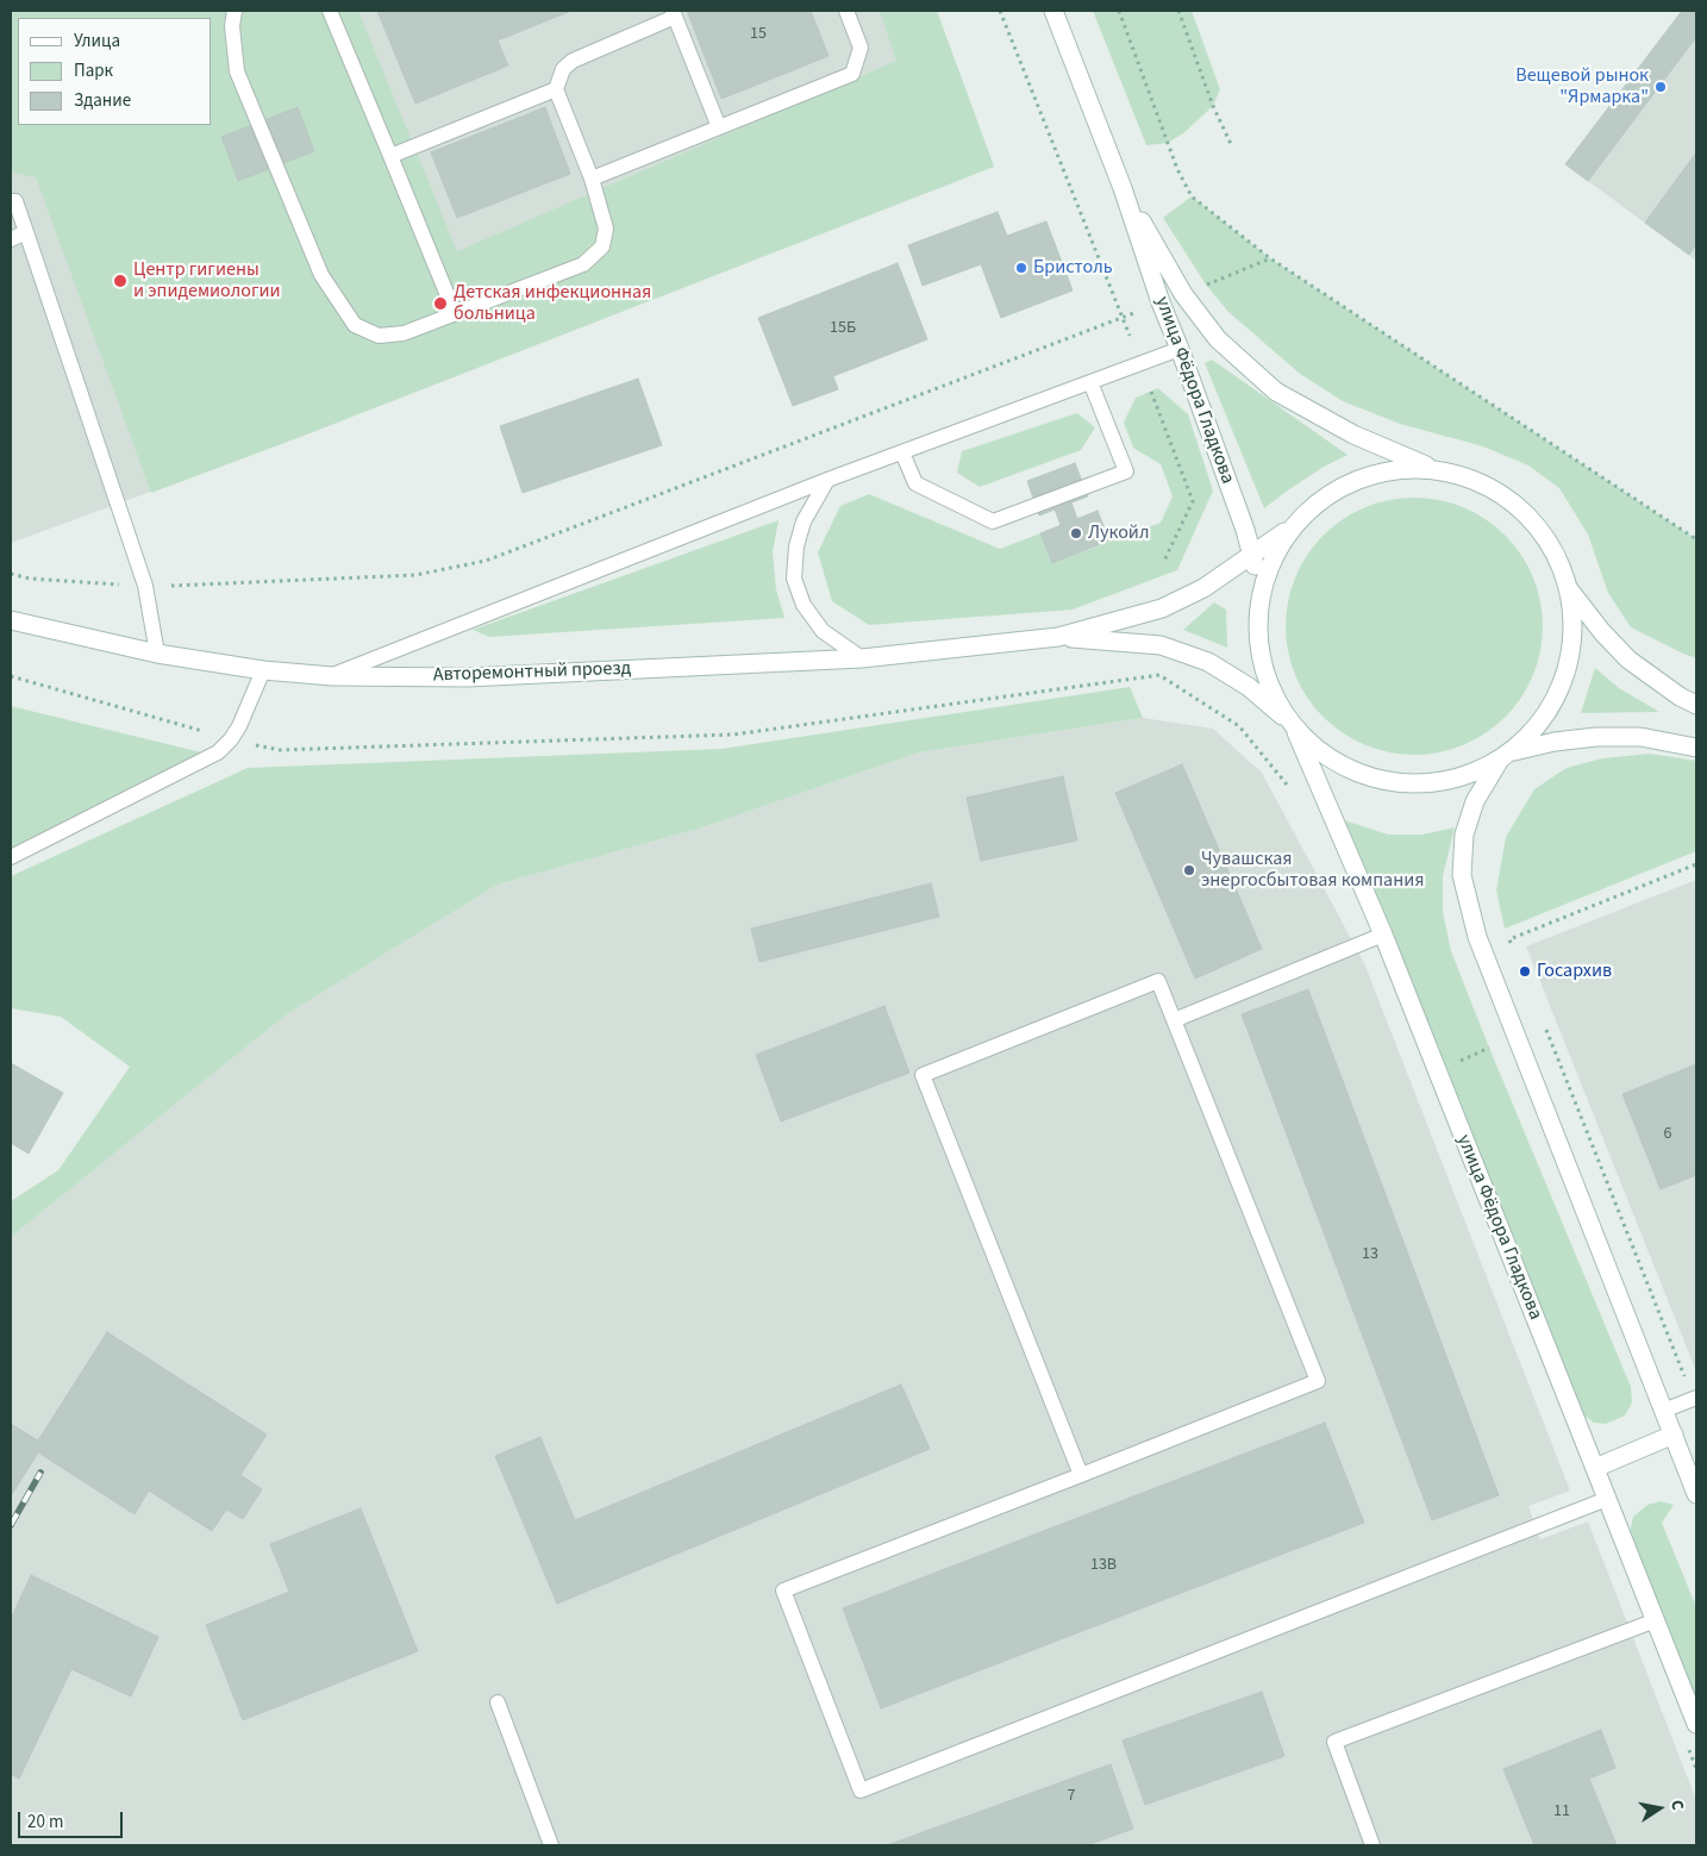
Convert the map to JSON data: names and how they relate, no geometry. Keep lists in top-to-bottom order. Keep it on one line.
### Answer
{"streets":{"main road":["улица Фёдора Гладкова","Авторемонтный проезд"]},"crossings":[["улица Фёдора Гладкова","Авторемонтный проезд"]],"places":["Вещевой рынок \"Ярмарка\"","Бристоль","Центр гигиены и эпидемиологии","Детская инфекционная больница","Лукойл","Чувашская энергосбытовая компания","Госархив"],"house_numbers":["15","15Б","6","13","13В","7","11"],"legend":["Улица","Парк","Здание"],"scale_bar":"20 m","north":"right"}
